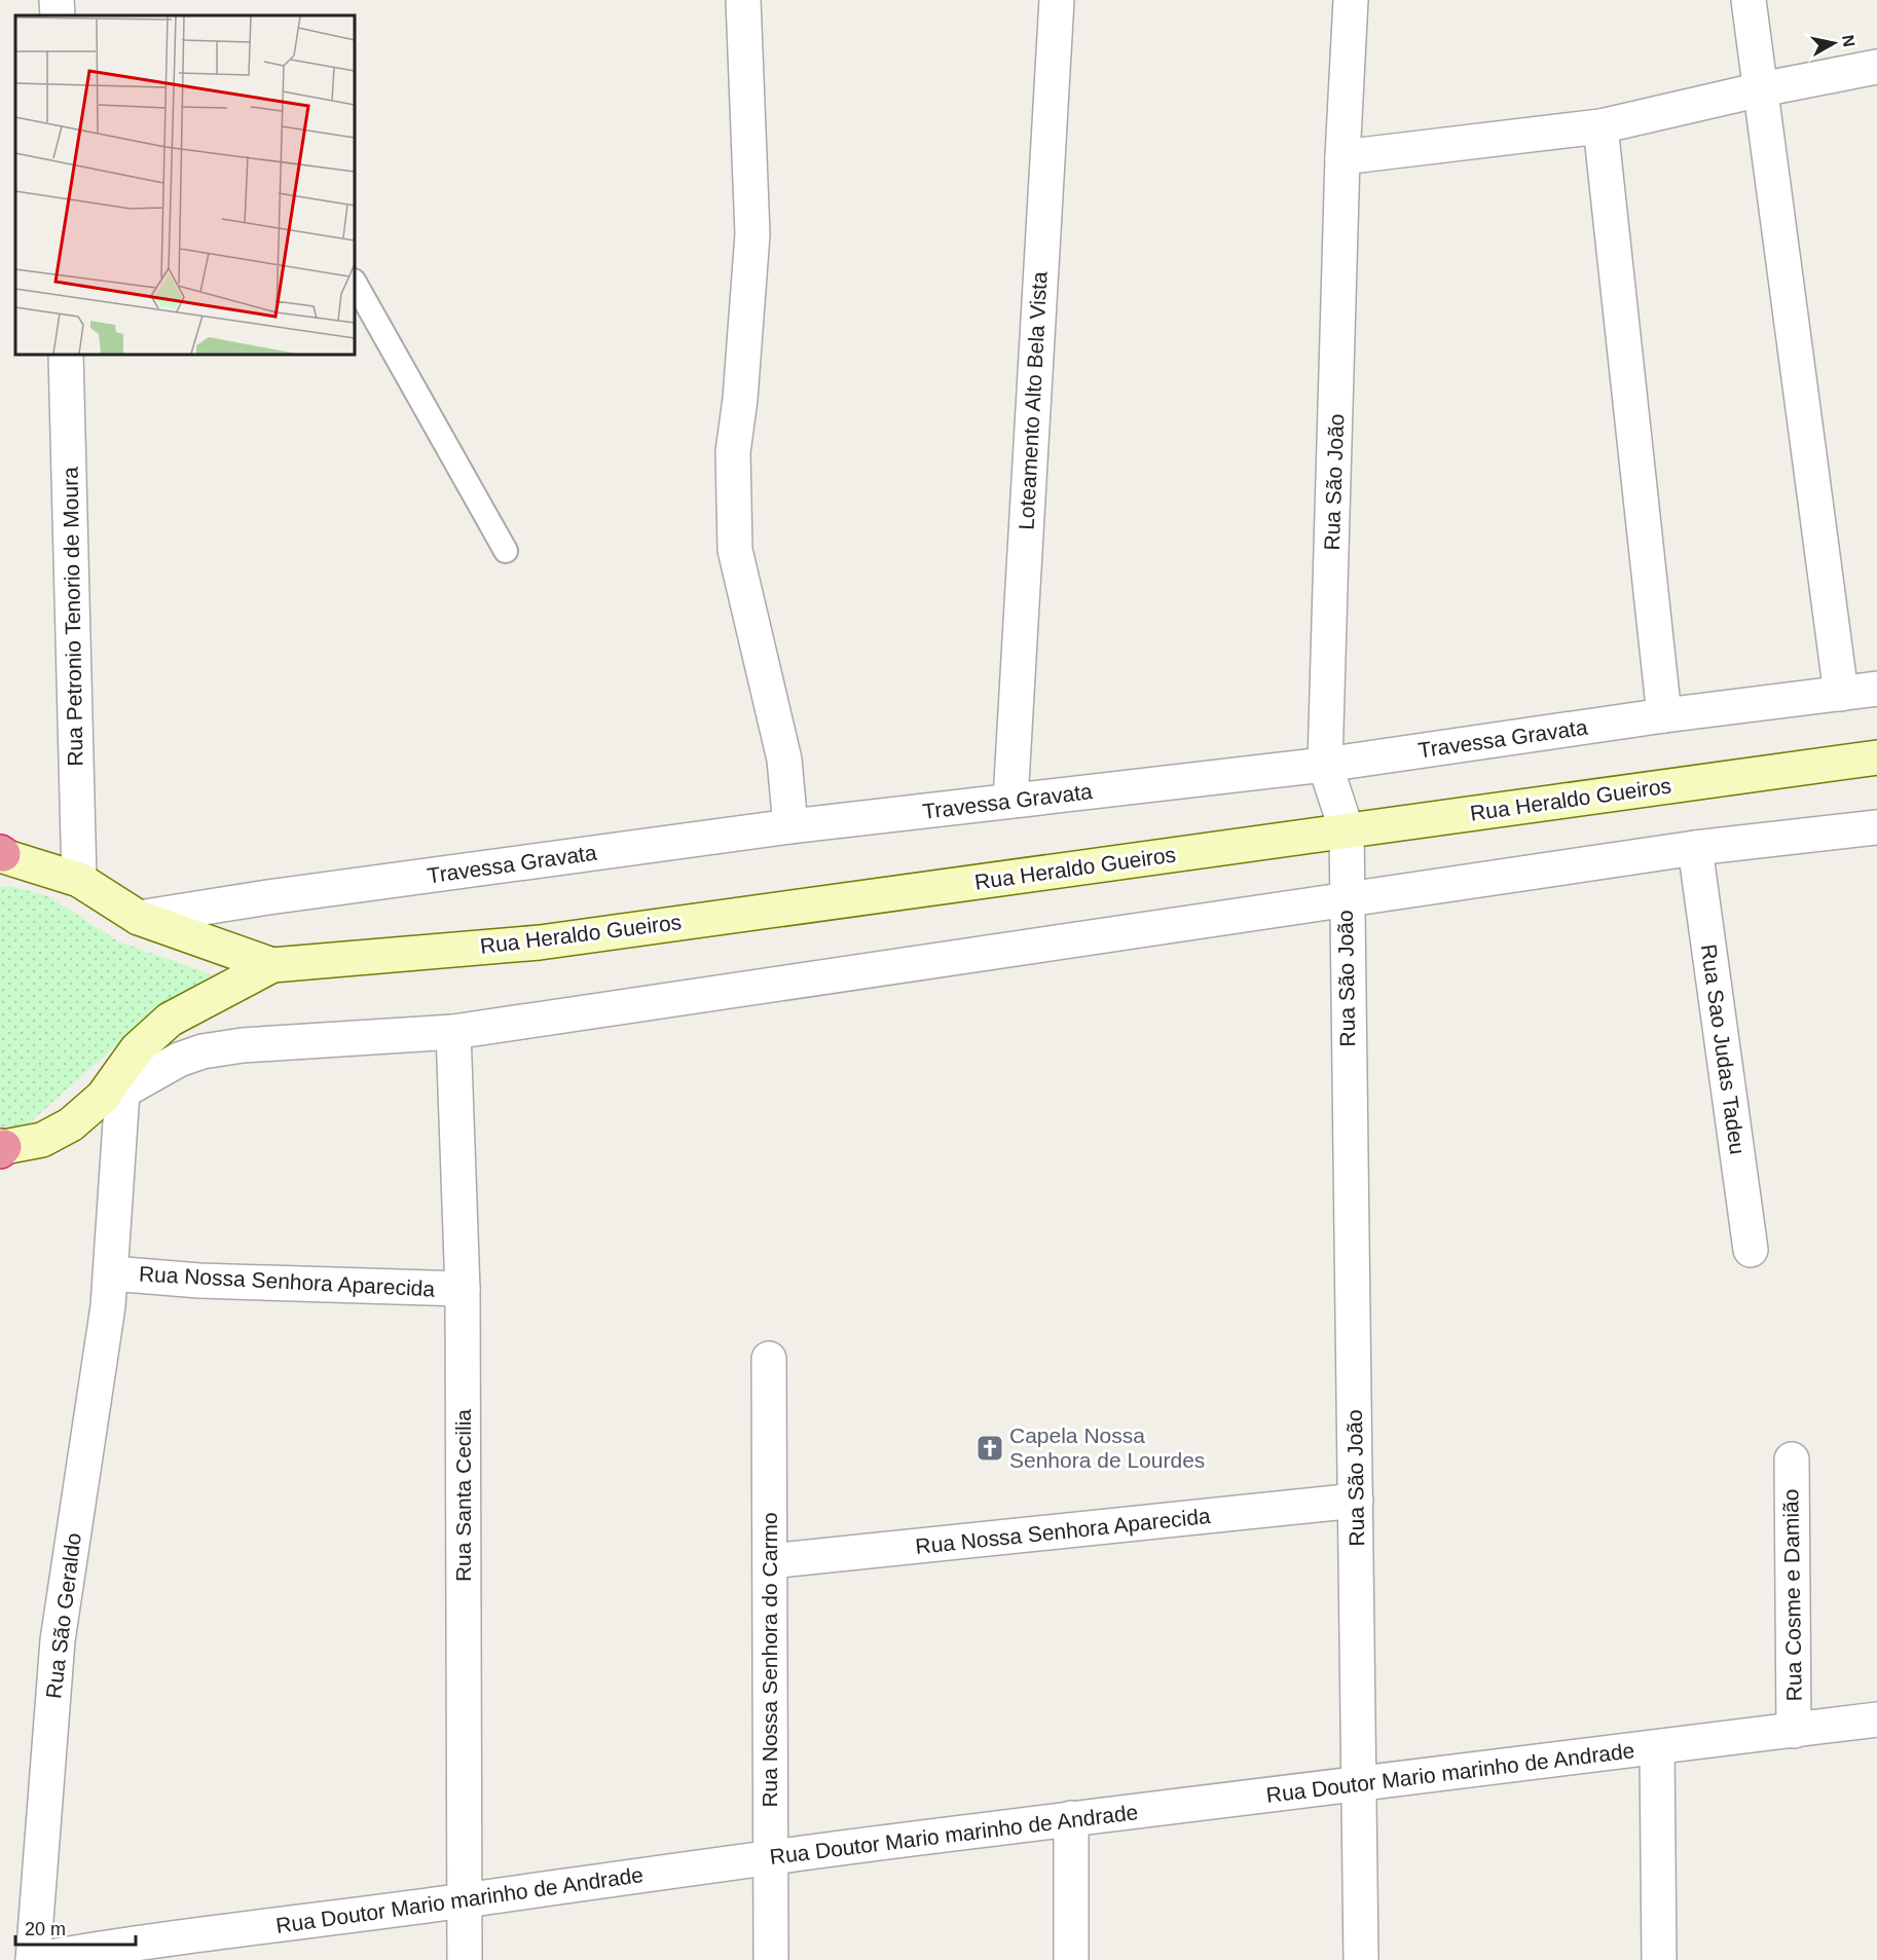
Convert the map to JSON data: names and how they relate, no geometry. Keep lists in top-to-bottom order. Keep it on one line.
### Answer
{"streets":{"main road":["Rua Heraldo Gueiros"],"street":["Loteamento Alto Bela Vista","Rua São João","Rua Petronio Tenorio de Moura","Travessa Gravata","Rua Sao Judas Tadeu","Rua Nossa Senhora Aparecida","Rua Santa Cecilia","Rua Cosme e Damião","Rua São Geraldo","Rua Nossa Senhora do Carmo","Rua Doutor Mario marinho de Andrade"]},"crossings":[["Loteamento Alto Bela Vista","Travessa Gravata"],["Rua São João","Travessa Gravata"],["Rua São João","Rua Heraldo Gueiros"],["Rua São João","Rua Nossa Senhora Aparecida"],["Rua São João","Rua Doutor Mario marinho de Andrade"],["Rua Petronio Tenorio de Moura","Rua Heraldo Gueiros"],["Travessa Gravata","Rua Heraldo Gueiros"],["Rua Heraldo Gueiros","Rua São Geraldo"],["Rua Nossa Senhora Aparecida","Rua Santa Cecilia"],["Rua Nossa Senhora Aparecida","Rua São Geraldo"],["Rua Nossa Senhora Aparecida","Rua Nossa Senhora do Carmo"],["Rua Santa Cecilia","Rua Doutor Mario marinho de Andrade"],["Rua Cosme e Damião","Rua Doutor Mario marinho de Andrade"],["Rua São Geraldo","Rua Doutor Mario marinho de Andrade"],["Rua Nossa Senhora do Carmo","Rua Doutor Mario marinho de Andrade"]],"places":{"church":["Capela Nossa Senhora de Lourdes"]},"scale_bar":"20 m","north":"right"}
